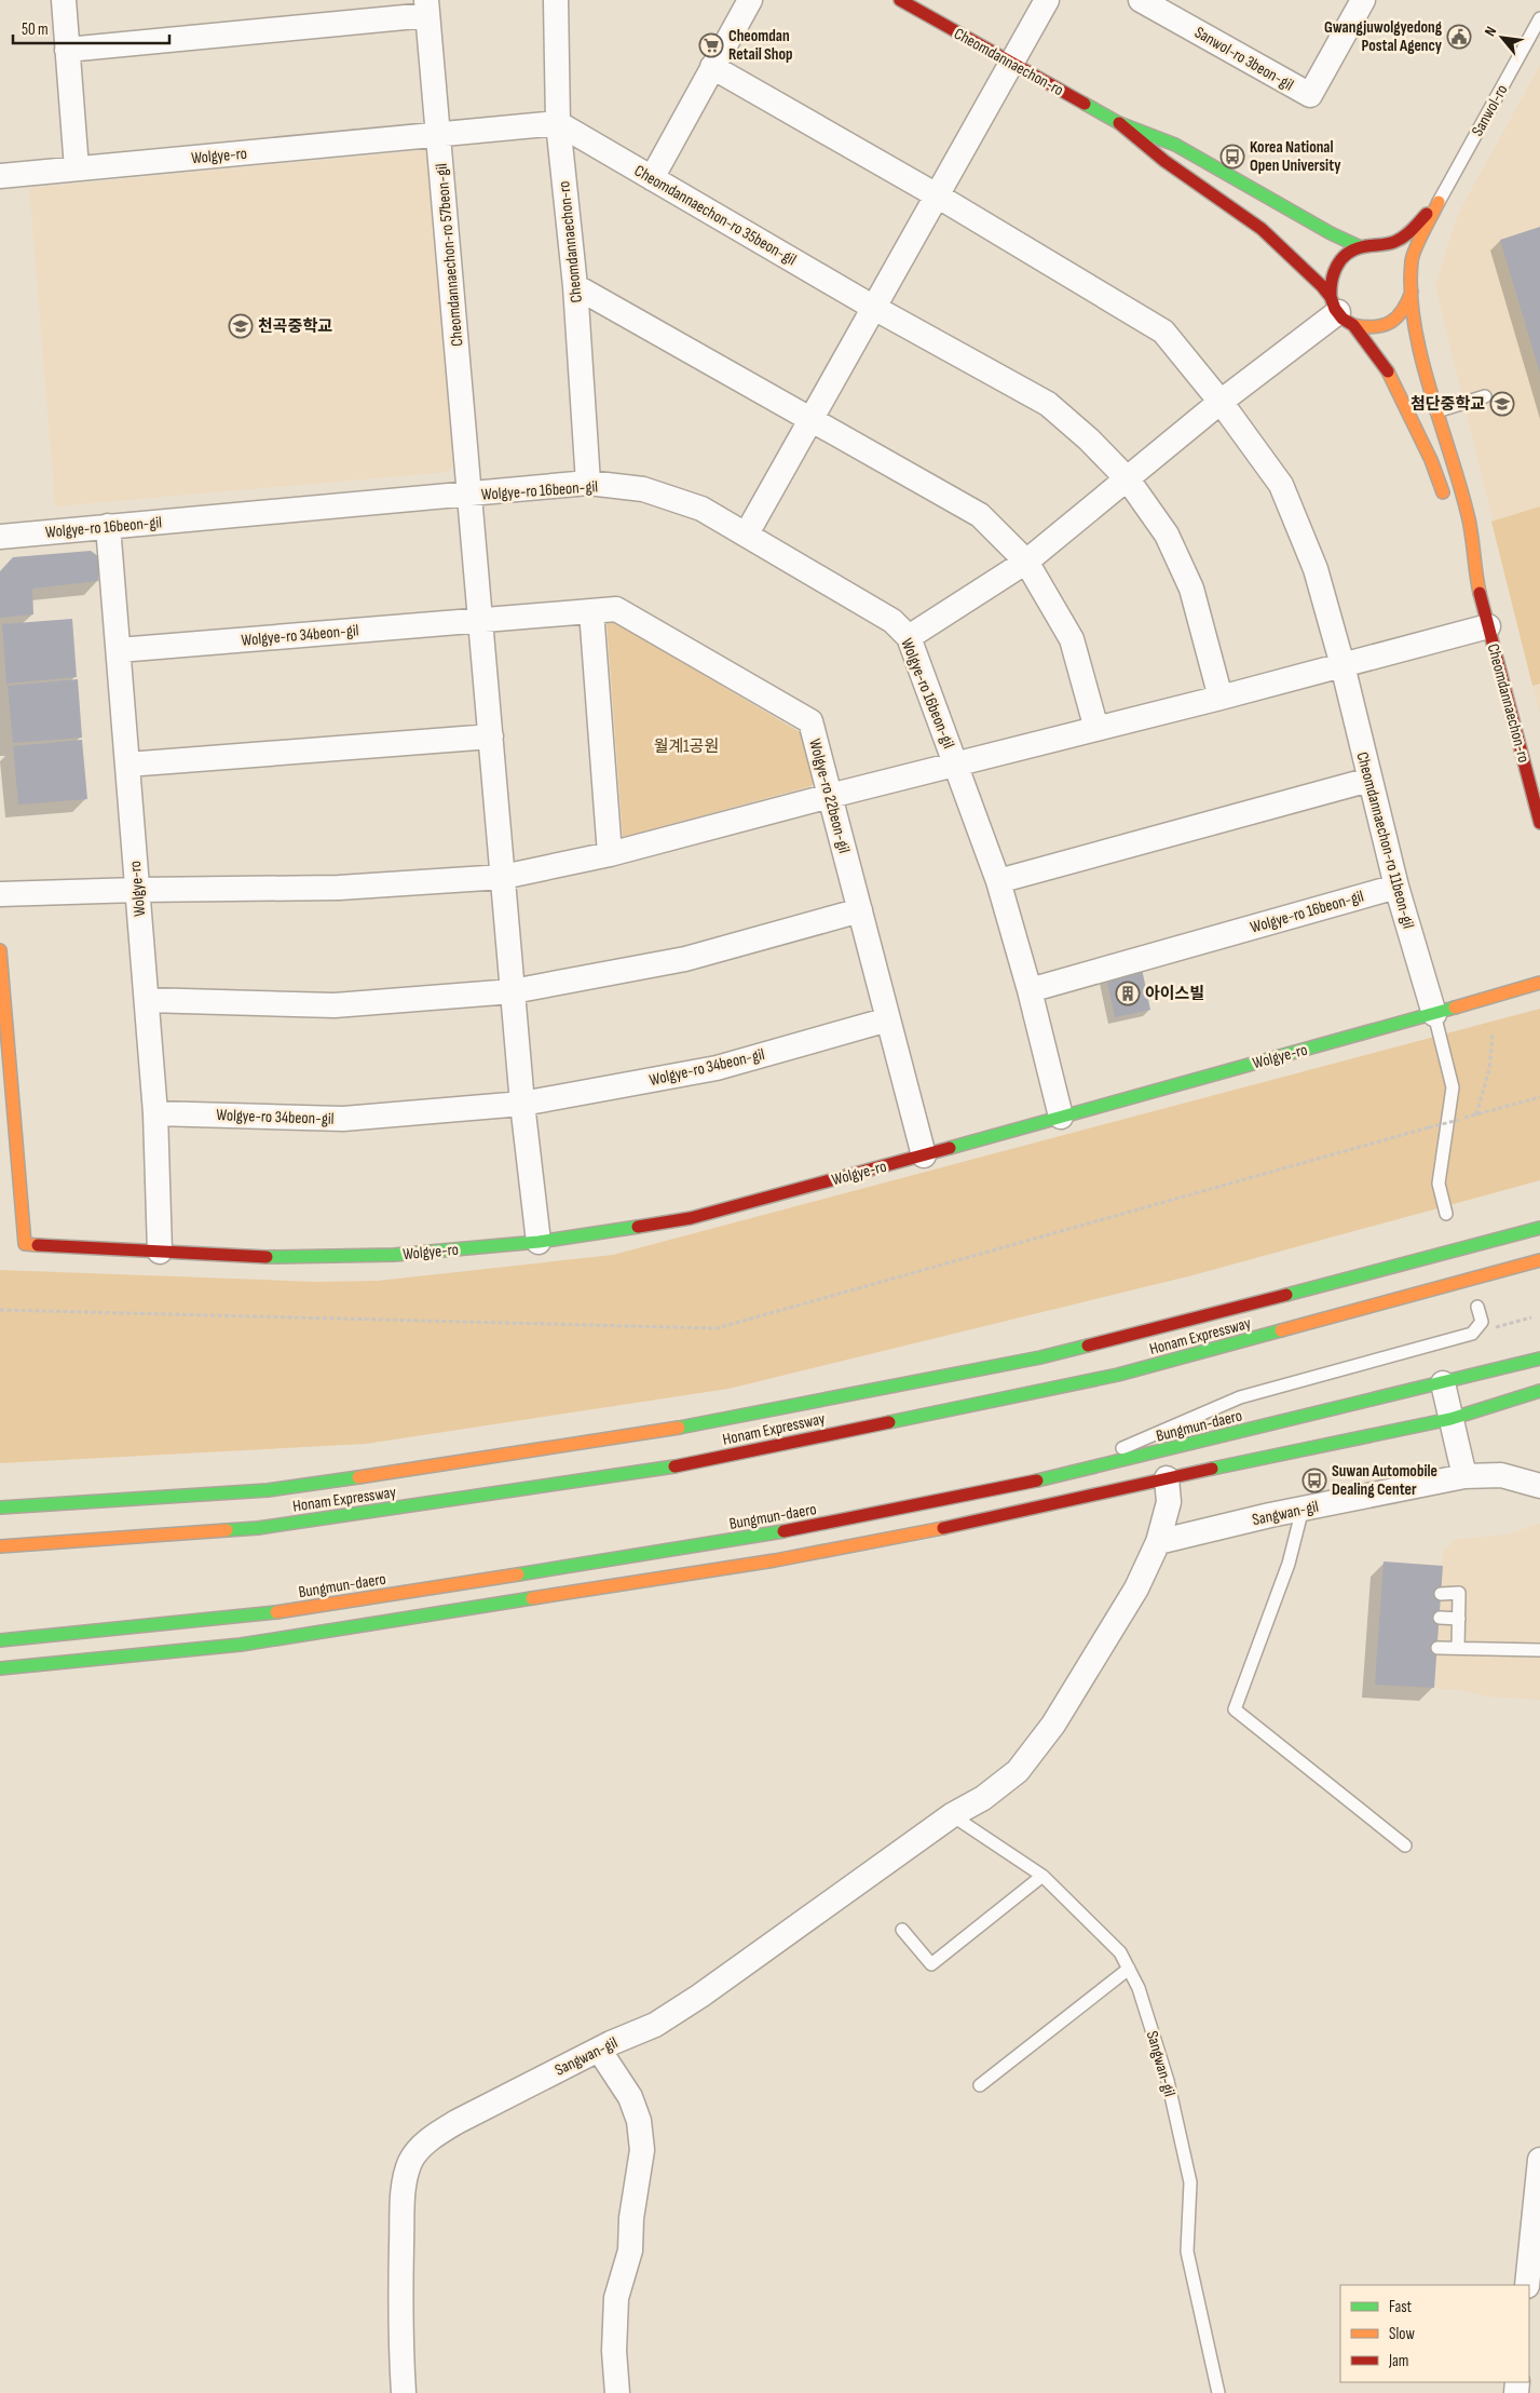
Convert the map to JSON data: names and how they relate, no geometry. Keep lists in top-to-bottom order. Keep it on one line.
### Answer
{"streets":{"main road":["Cheomdannaechon-ro","Wolgye-ro","Honam Expressway","Bungmun-daero"],"street":["Sanwol-ro 3beon-gil","Cheomdannaechon-ro 35beon-gil","Cheomdannaechon-ro 57beon-gil","Wolgye-ro 16beon-gil","Wolgye-ro 34beon-gil","Wolgye-ro 22beon-gil","Cheomdannaechon-ro 11beon-gil","Sangwan-gil"],"lane":["Sanwol-ro"]},"crossings":[["Cheomdannaechon-ro","Wolgye-ro"],["Cheomdannaechon-ro","Cheomdannaechon-ro 35beon-gil"],["Cheomdannaechon-ro","Wolgye-ro 16beon-gil"],["Wolgye-ro","Cheomdannaechon-ro 35beon-gil"],["Wolgye-ro","Cheomdannaechon-ro 57beon-gil"],["Wolgye-ro","Wolgye-ro 16beon-gil"],["Wolgye-ro","Wolgye-ro 34beon-gil"],["Wolgye-ro","Wolgye-ro 22beon-gil"],["Wolgye-ro","Cheomdannaechon-ro 11beon-gil"],["Cheomdannaechon-ro 57beon-gil","Wolgye-ro 16beon-gil"],["Wolgye-ro 16beon-gil","Cheomdannaechon-ro 11beon-gil"],["Wolgye-ro 34beon-gil","Wolgye-ro 22beon-gil"]],"parks":["월계1공원"],"places":{"public building":["Gwangjuwolgyedong Postal Agency"],"supermarket":["Cheomdan Retail Shop"],"bus stop":["Korea National Open University","Suwan Automobile Dealing Center"],"school or university":["천곡중학교","첨단중학교"],"building":["아이스빌"]},"legend":["Fast","Slow","Jam"],"scale_bar":"50 m","north":"top left"}
